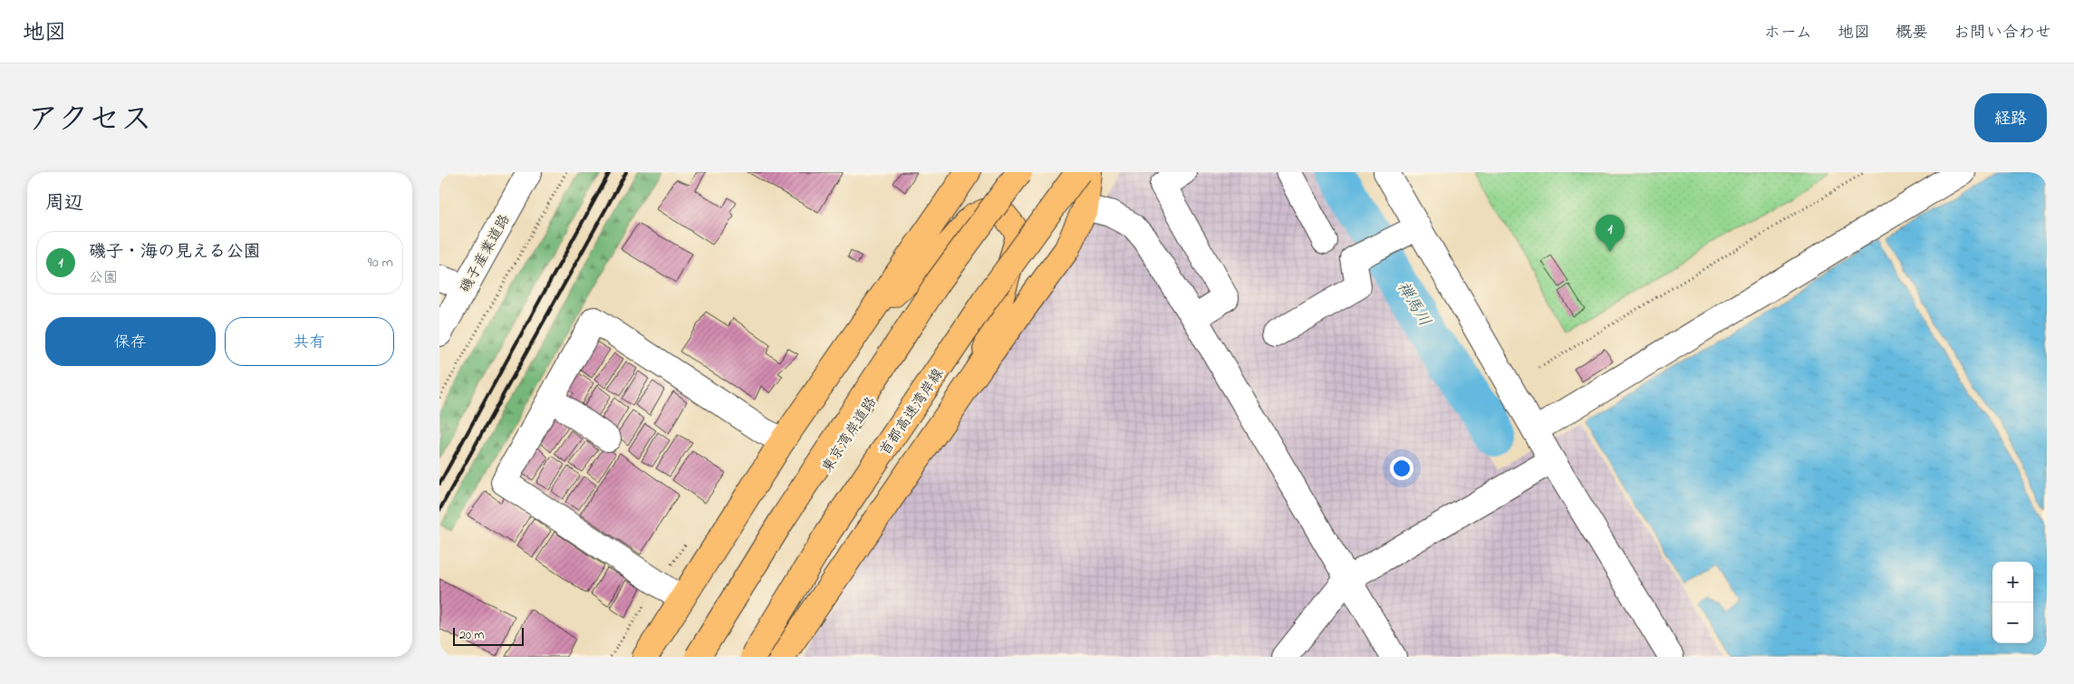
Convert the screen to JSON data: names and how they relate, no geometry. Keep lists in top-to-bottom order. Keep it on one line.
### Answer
{"streets":{"highway":["首都高速湾岸線","東京湾岸道路"],"street":["磯子産業道路"]},"water":["禅馬川"],"scale_bar":"20 m","page":{"header":"地図","nav":["ホーム","地図","概要","お問い合わせ"],"title":"アクセス","buttons":["経路",["保存","共有"]],"heading":"周辺","pins":"1","list":[{"mark":"1","name":"磯子・海の見える公園","note":"公園","value":"90 m"}],"map_buttons":["+","−"],"scale":"20 m"}}
